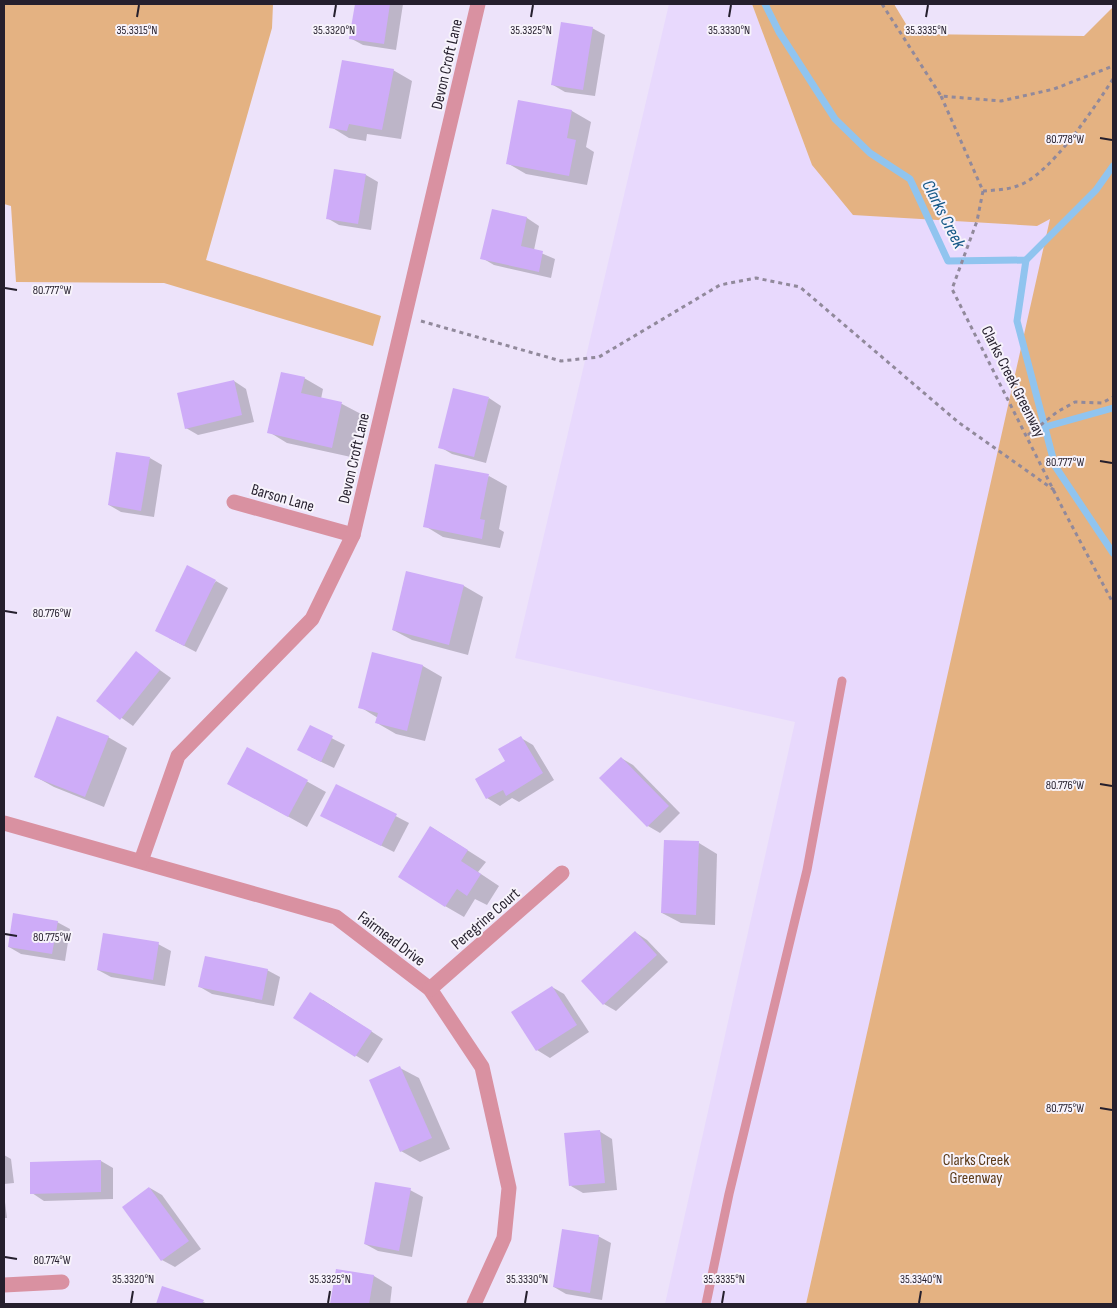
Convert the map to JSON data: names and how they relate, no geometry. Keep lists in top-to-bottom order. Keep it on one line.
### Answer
{"streets":{"street":["Devon Croft Lane","Barson Lane","Peregrine Court","Fairmead Drive"],"path":["Clarks Creek Greenway"]},"crossings":[["Devon Croft Lane","Barson Lane"],["Devon Croft Lane","Fairmead Drive"],["Peregrine Court","Fairmead Drive"]],"water":["Clarks Creek"],"parks":["Clarks Creek Greenway"],"coordinates":["35.3320°N","35.3325°N","35.3330°N","35.3335°N","35.3315°N","80.778°W","80.777°W","80.776°W","80.775°W","80.774°W","35.3340°N"]}
